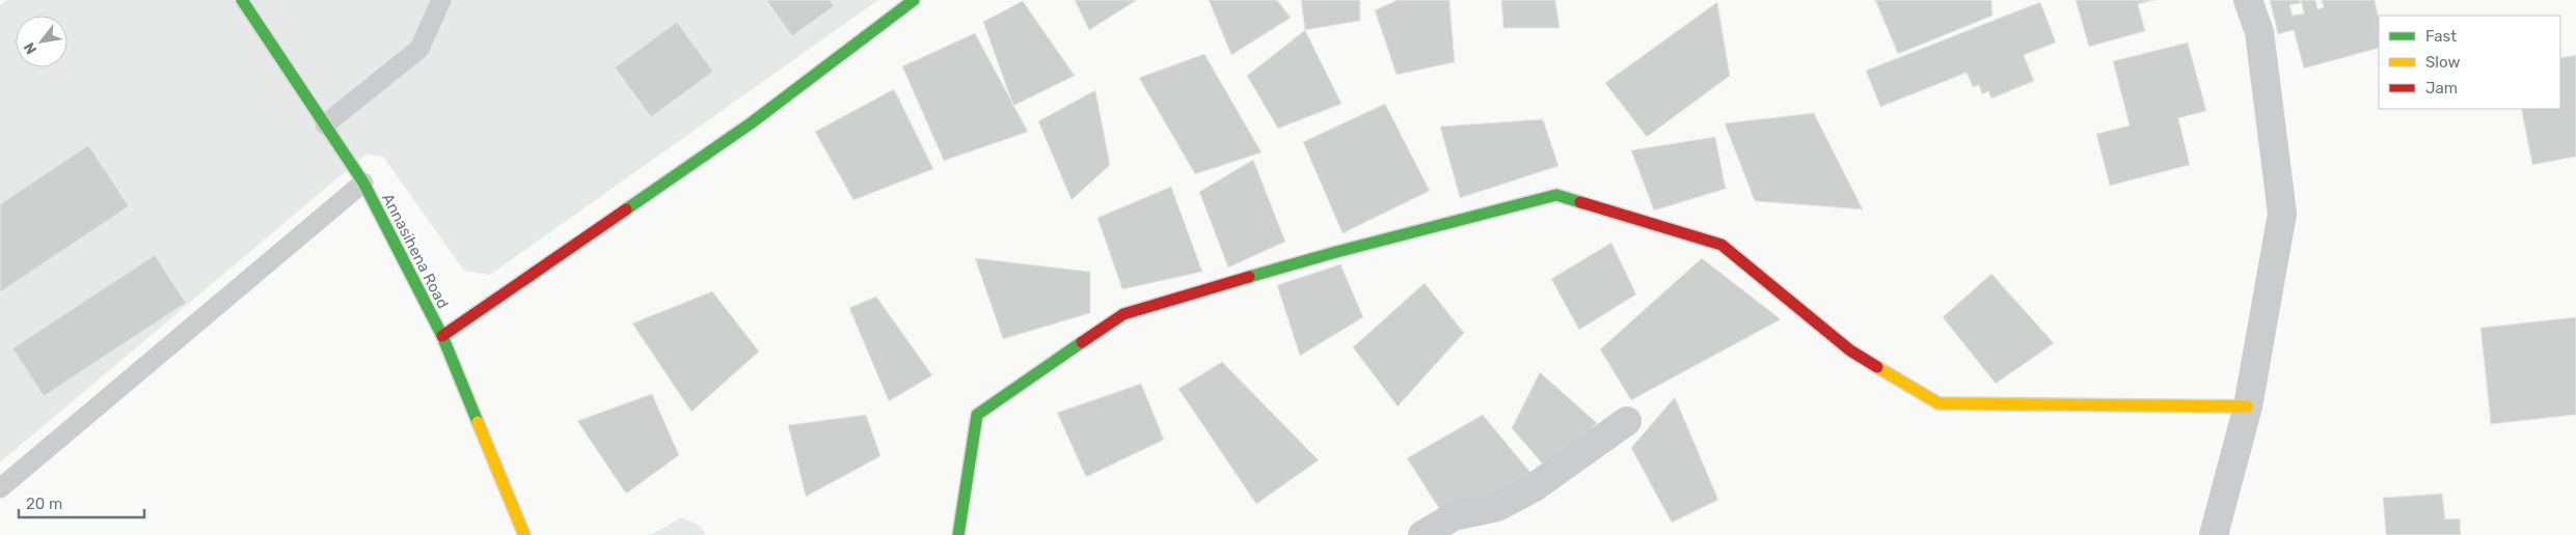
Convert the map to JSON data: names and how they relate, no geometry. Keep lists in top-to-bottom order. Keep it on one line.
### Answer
{"streets":{"street":["Annasihena Road"]},"legend":["Fast","Slow","Jam"],"scale_bar":"20 m","north":"bottom left"}
